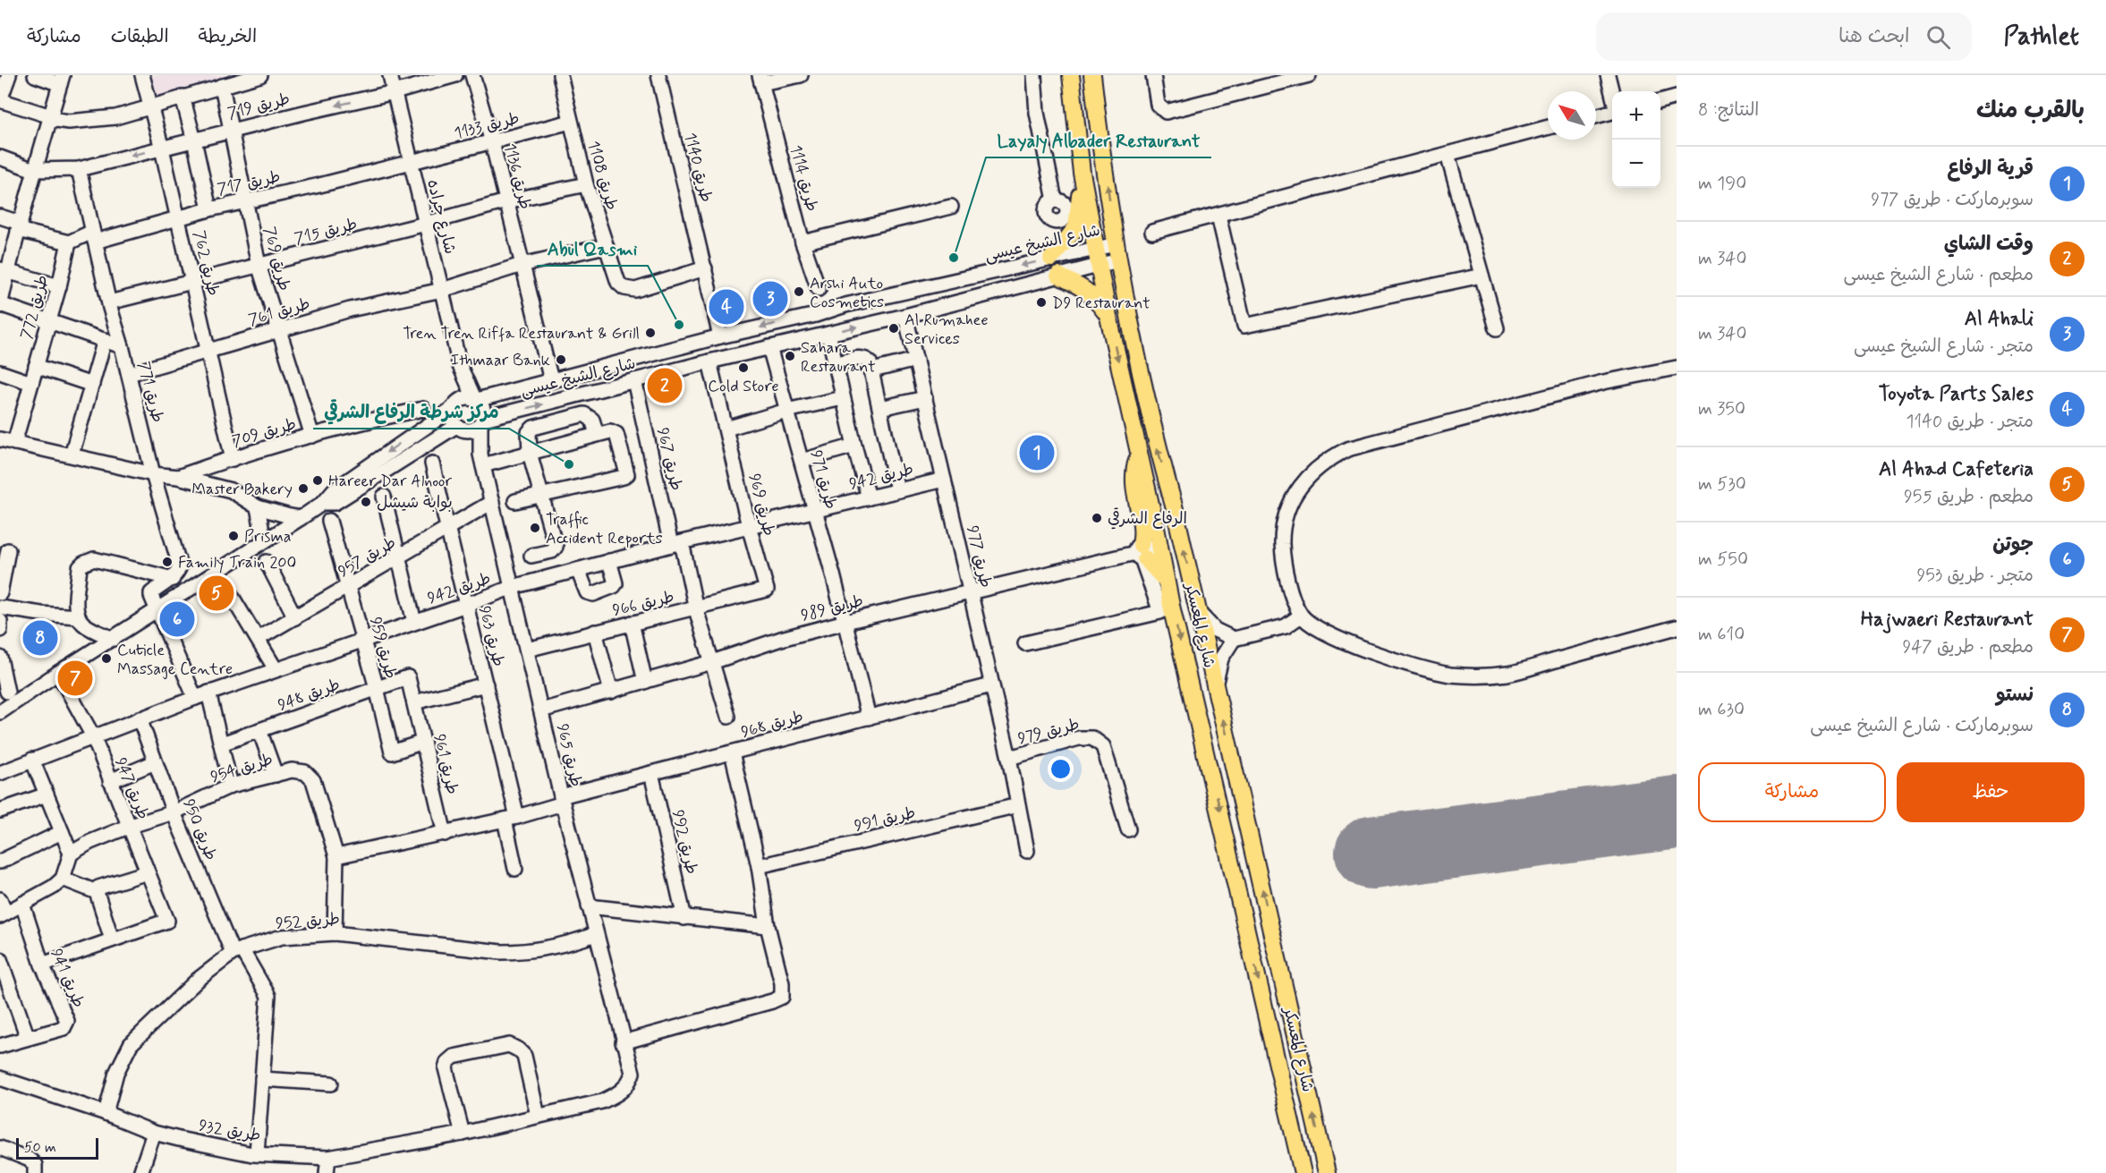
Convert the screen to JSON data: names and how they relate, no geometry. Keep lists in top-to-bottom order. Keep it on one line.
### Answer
{"streets":{"main road":["شارع المعسكر"],"street":["طريق 719","طريق 1133","طريق 1140","طريق 1108","طريق 1136","طريق 1114","طريق 717","شارع جراده","طريق 715","شارع الشيخ عيسى","طريق 769","طريق 762","طريق 772","طريق 761","طريق 771","طريق 709","طريق 967","طريق 942","طريق 971","طريق 969","طريق 957","طريق 977","طريق 966","طريق 989","طريق 963","طريق 959","طريق 948","طريق 968","طريق 979","طريق 965","طريق 961","طريق 954","طريق 947","طريق 991","طريق 950","طريق 992","طريق 952","طريق 941","طريق 932"]},"crossings":[["طريق 719","شارع جراده"],["طريق 719","طريق 769"],["طريق 719","طريق 762"],["طريق 719","طريق 771"],["طريق 1133","طريق 1108"],["طريق 1133","طريق 1136"],["طريق 1133","طريق 717"],["طريق 1133","شارع جراده"],["طريق 1140","طريق 1108"],["طريق 1140","شارع الشيخ عيسى"],["طريق 1108","طريق 715"],["طريق 1108","طريق 761"],["طريق 1136","طريق 715"],["طريق 1136","شارع الشيخ عيسى"],["طريق 1136","طريق 761"],["طريق 717","شارع جراده"],["طريق 717","طريق 769"],["طريق 717","طريق 762"],["طريق 717","طريق 772"],["طريق 717","طريق 771"],["شارع جراده","طريق 715"],["شارع جراده","طريق 761"],["طريق 715","طريق 769"],["طريق 715","طريق 762"],["طريق 715","طريق 771"],["شارع الشيخ عيسى","طريق 967"],["شارع الشيخ عيسى","طريق 971"],["شارع الشيخ عيسى","طريق 969"],["شارع الشيخ عيسى","طريق 977"],["شارع الشيخ عيسى","شارع المعسكر"],["شارع الشيخ عيسى","طريق 965"],["طريق 769","طريق 761"],["طريق 769","طريق 709"],["طريق 762","طريق 761"],["طريق 762","طريق 709"],["طريق 772","طريق 709"],["طريق 761","طريق 771"],["طريق 771","طريق 709"],["طريق 967","طريق 942"],["طريق 967","طريق 966"],["طريق 967","طريق 989"],["طريق 942","طريق 971"],["طريق 942","طريق 969"],["طريق 942","طريق 977"],["طريق 942","طريق 963"],["طريق 942","طريق 959"],["طريق 942","طريق 965"],["طريق 942","طريق 947"],["طريق 942","طريق 950"],["طريق 971","طريق 989"],["طريق 971","طريق 968"],["طريق 969","طريق 966"],["طريق 957","طريق 963"],["طريق 957","طريق 959"],["طريق 957","طريق 965"],["طريق 977","طريق 989"],["طريق 977","طريق 968"],["طريق 977","طريق 979"],["طريق 977","طريق 991"],["طريق 966","طريق 965"],["طريق 989","طريق 965"],["طريق 959","طريق 948"],["طريق 959","طريق 961"],["طريق 948","طريق 961"],["طريق 968","طريق 965"],["طريق 968","طريق 992"],["طريق 965","طريق 952"],["طريق 965","طريق 932"],["طريق 954","طريق 947"],["طريق 954","طريق 950"],["طريق 950","طريق 952"],["طريق 950","طريق 932"],["طريق 952","طريق 932"]],"places":["Layaly Albader Restaurant","Arshi Auto Cosmetics","D9 Restaurant","Abul Qasmi","Al Rumahee Services","Tren Tren Riffa Restaurant & Grill","Sahara Restaurant","Ithmaar Bank","Cold Store","مركز شرطة الرفاع الشرقي","Hareer Dar Alnoor","Master Bakery","بوابة شيشل","الرفاع الشرقي","Traffic Accident Reports","Prisma","Family Train 200","Cuticle Massage Centre"],"scale_bar":"50 m","north":"top left","page":{"header":"Pathlet","search":"ابحث هنا","nav":["الخريطة","الطبقات","مشاركة"],"heading":["بالقرب منك","النتائج: 8"],"map_buttons":["+","−"],"list":[{"mark":"1","name":"قرية الرفاع","note":"سوبرماركت · طريق 977","value":"190 m"},{"mark":"2","name":"وقت الشاي","note":"مطعم · شارع الشيخ عيسى","value":"340 m"},{"mark":"3","name":"Al Ahali","note":"متجر · شارع الشيخ عيسى","value":"340 m"},{"mark":"4","name":"Toyota Parts Sales","note":"متجر · طريق 1140","value":"350 m"},{"mark":"5","name":"Al Ahad Cafeteria","note":"مطعم · طريق 955","value":"530 m"},{"mark":"6","name":"جوتن","note":"متجر · طريق 953","value":"550 m"},{"mark":"7","name":"Hajwaeri Restaurant","note":"مطعم · طريق 947","value":"610 m"},{"mark":"8","name":"نستو","note":"سوبرماركت · شارع الشيخ عيسى","value":"630 m"}],"pins":["3","4","2","1","5","6","8","7"],"buttons":["حفظ","مشاركة"],"scale":"50 m"}}
